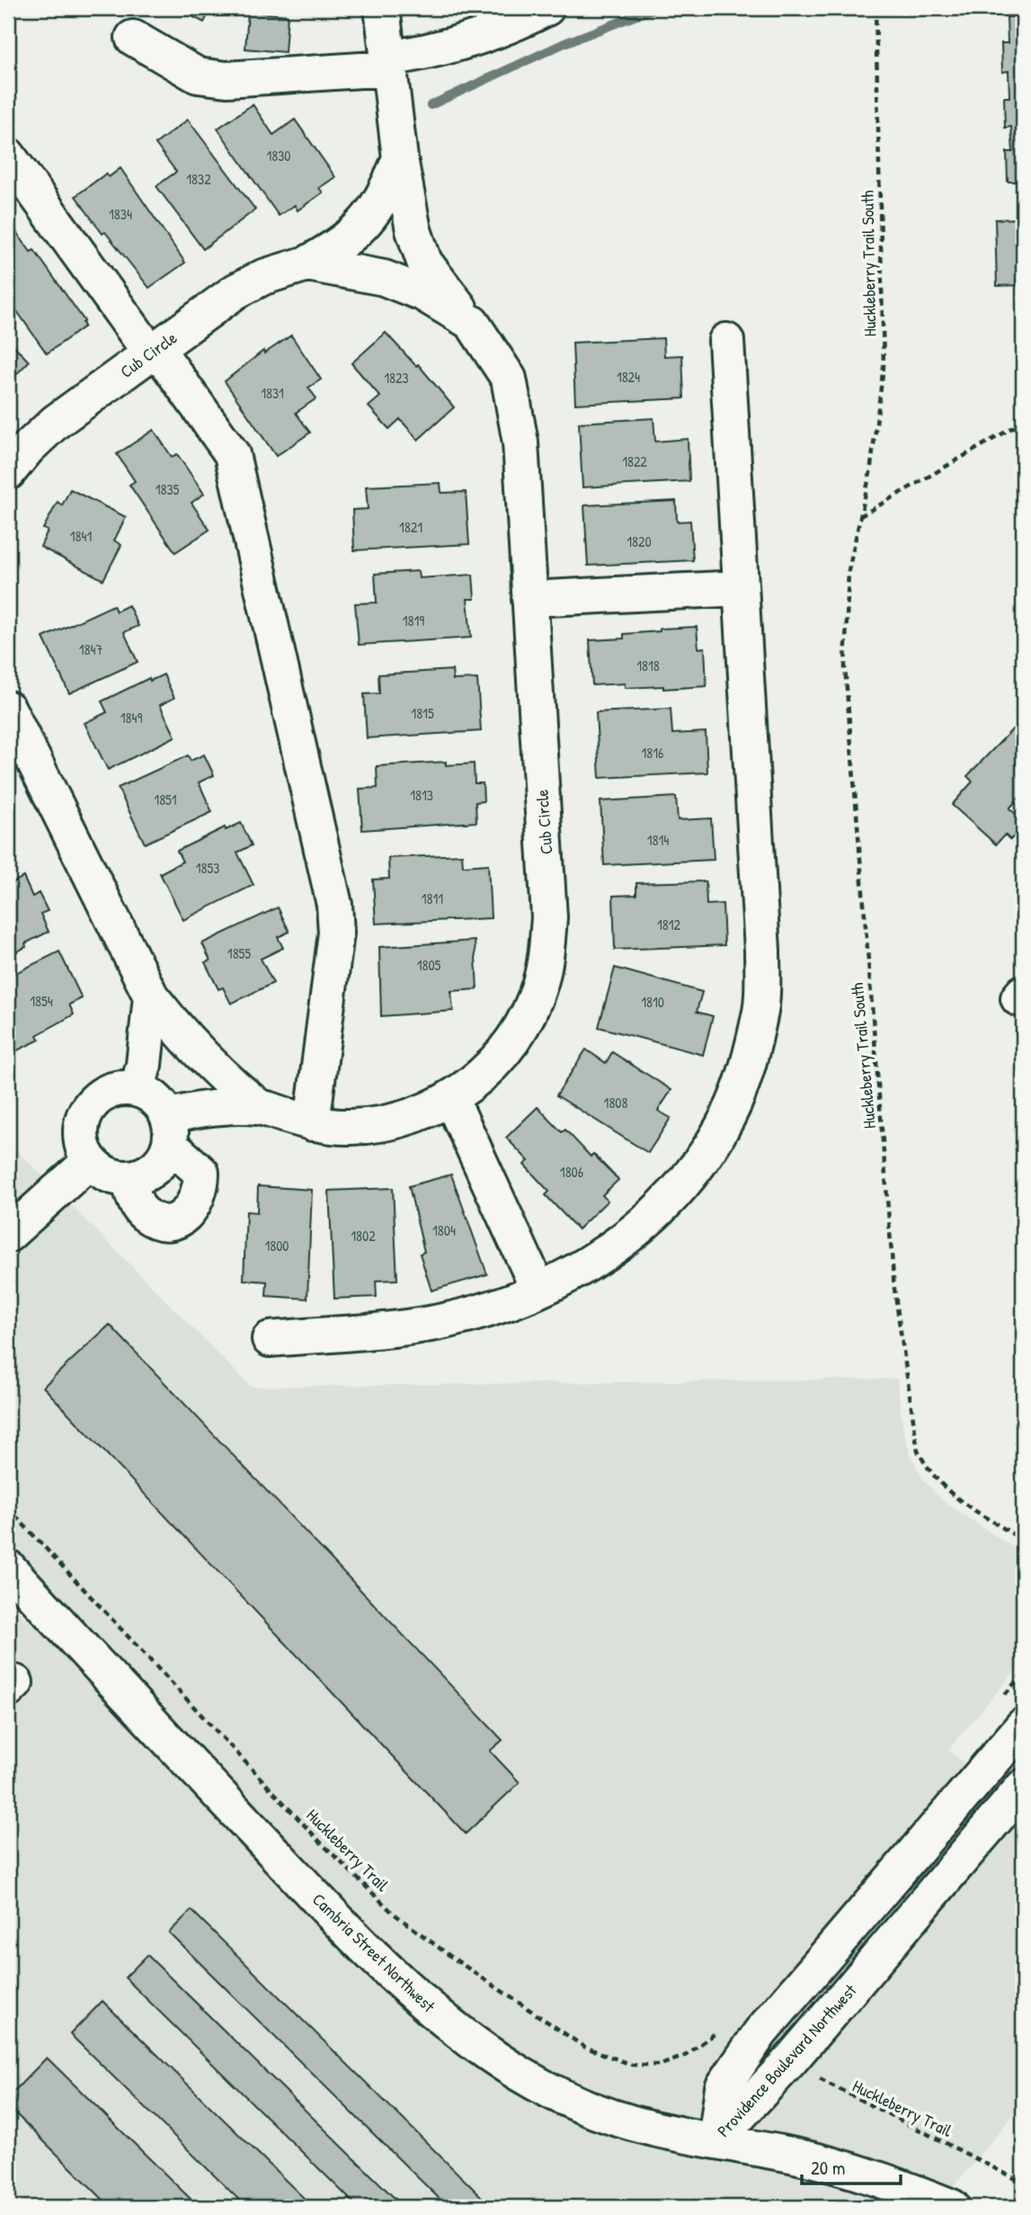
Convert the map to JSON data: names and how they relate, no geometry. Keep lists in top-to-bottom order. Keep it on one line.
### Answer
{"streets":{"street":["Cub Circle","Cambria Street Northwest","Providence Boulevard Northwest"],"path":["Huckleberry Trail South","Huckleberry Trail"]},"crossings":[["Cambria Street Northwest","Providence Boulevard Northwest"]],"house_numbers":["1830","1832","1834","1824","1823","1831","1822","1835","1821","1841","1820","1819","1847","1818","1815","1849","1816","1813","1851","1814","1853","1811","1812","1855","1805","1854","1810","1808","1806","1804","1802","1800"],"scale_bar":"20 m"}
